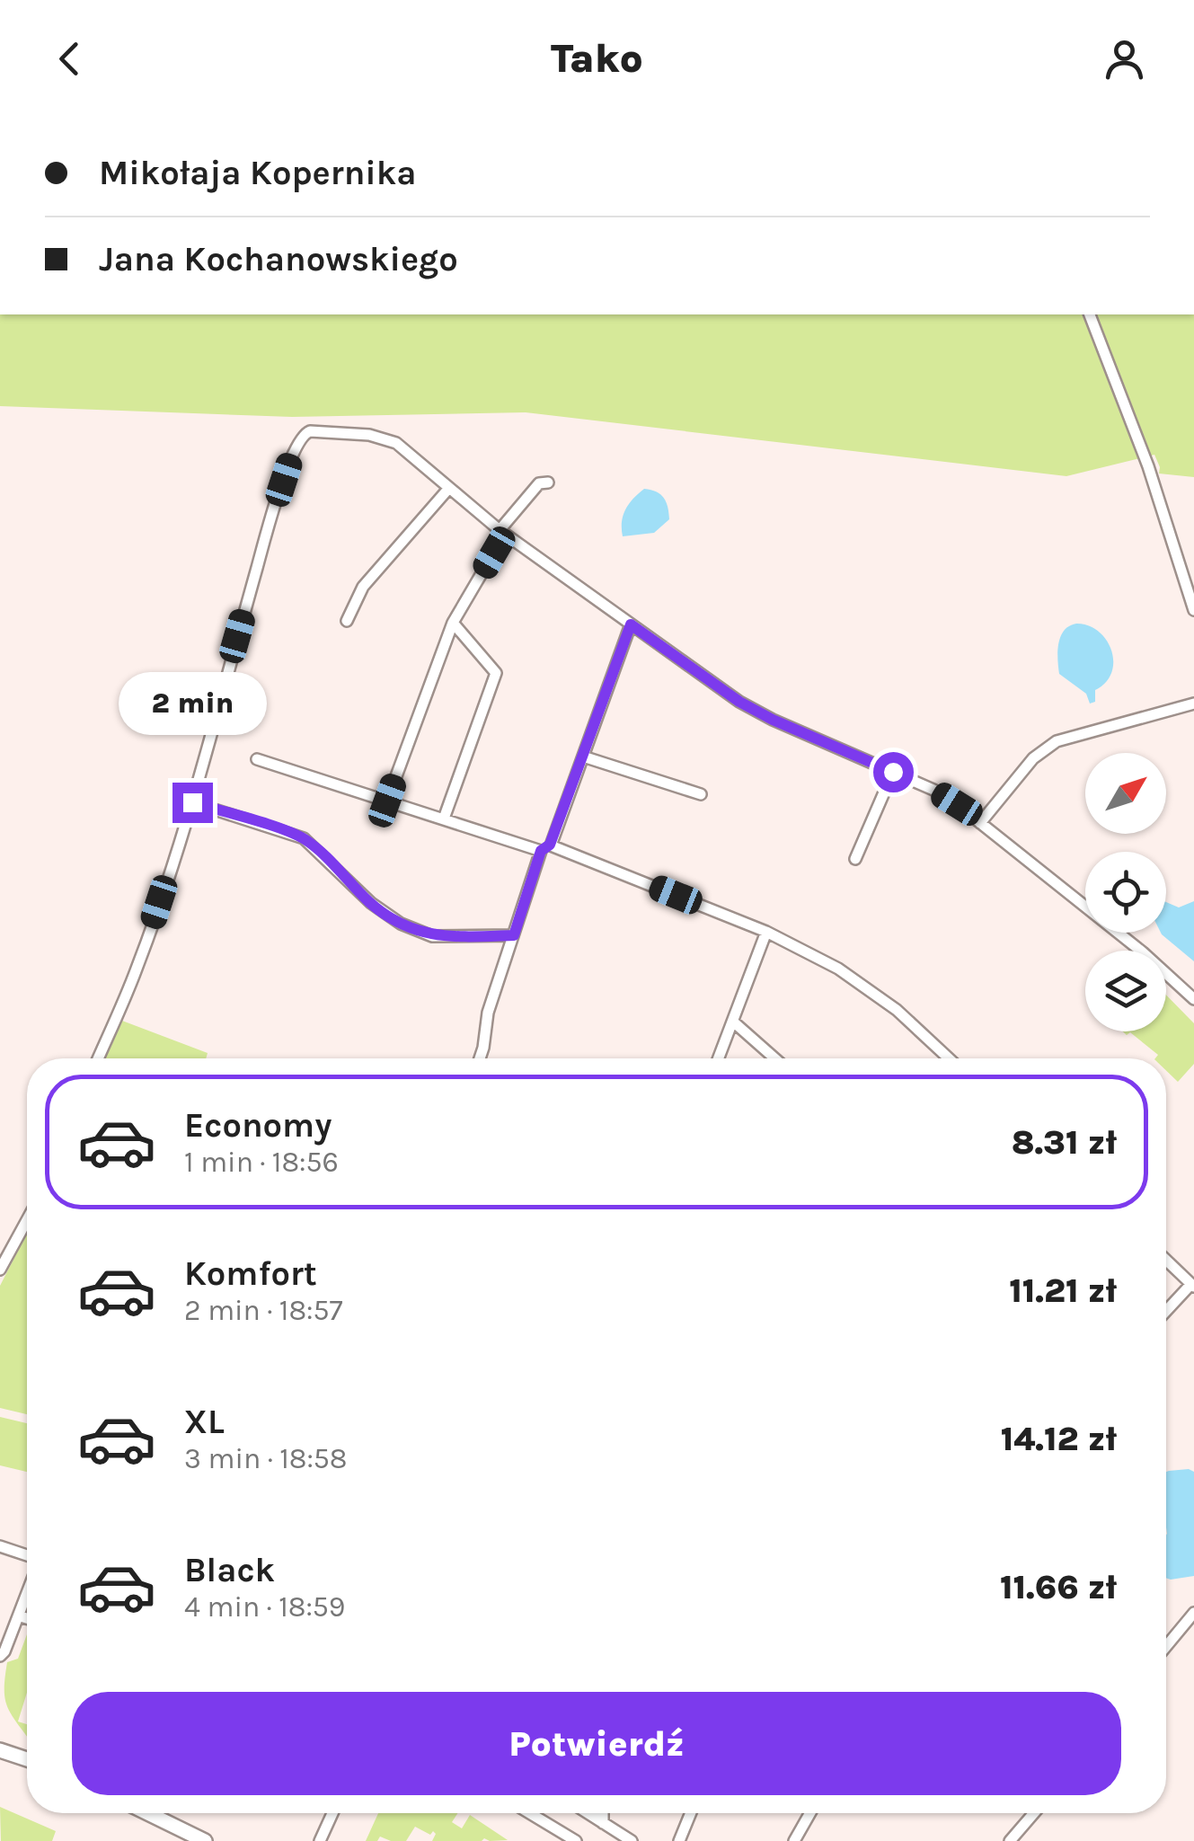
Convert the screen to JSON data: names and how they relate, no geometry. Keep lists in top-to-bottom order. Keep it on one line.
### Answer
{"north":"top right","page":{"header":"Tako","banner":["Mikołaja Kopernika","Jana Kochanowskiego"],"bubble":"2 min","list":[{"name":"Economy","note":"1 min · 18:56","value":"8.31 zł"},{"name":"Komfort","note":"2 min · 18:57","value":"11.21 zł"},{"name":"XL","note":"3 min · 18:58","value":"14.12 zł"},{"name":"Black","note":"4 min · 18:59","value":"11.66 zł"}],"buttons":"Potwierdź"}}
